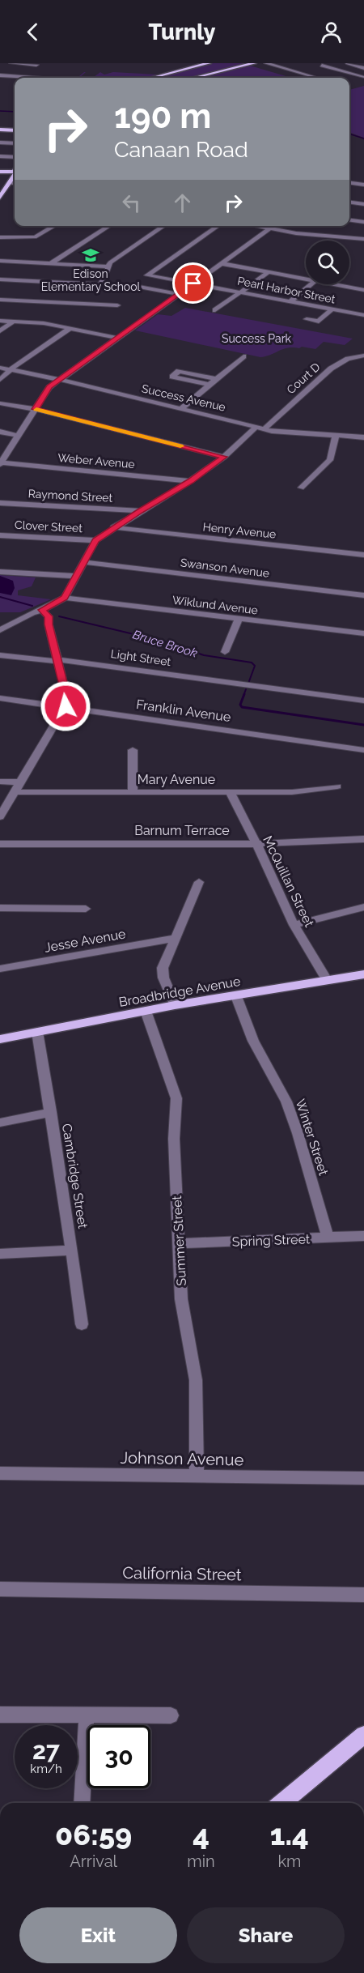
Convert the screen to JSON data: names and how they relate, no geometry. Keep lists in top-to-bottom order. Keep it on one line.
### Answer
{"streets":{"main road":["Broadbridge Avenue"],"street":["Pearl Harbor Street","Court D","Success Avenue","Weber Avenue","Raymond Street","Clover Street","Henry Avenue","Swanson Avenue","Wiklund Avenue","Light Street","Franklin Avenue","Mary Avenue","Barnum Terrace","McQuillan Street","Jesse Avenue","Winter Street","Cambridge Street","Spring Street","Summer Street","Johnson Avenue","California Street"]},"crossings":[["Court D","Success Avenue"],["Court D","Weber Avenue"],["Court D","Raymond Street"],["Court D","Clover Street"],["Court D","Henry Avenue"],["Mary Avenue","McQuillan Street"],["Barnum Terrace","McQuillan Street"],["McQuillan Street","Broadbridge Avenue"],["Broadbridge Avenue","Winter Street"],["Broadbridge Avenue","Cambridge Street"],["Broadbridge Avenue","Summer Street"],["Winter Street","Spring Street"],["Spring Street","Summer Street"],["Summer Street","Johnson Avenue"]],"water":["Bruce Brook"],"parks":["Success Park"],"places":{"school or university":["Edison Elementary School"]},"page":{"header":"Turnly","turn":["190 m","Canaan Road"],"speed":"27 km/h","limit":"30","eta":["06:59","Arrival","4","min","1.4","km"],"buttons":["Exit","Share"]}}
